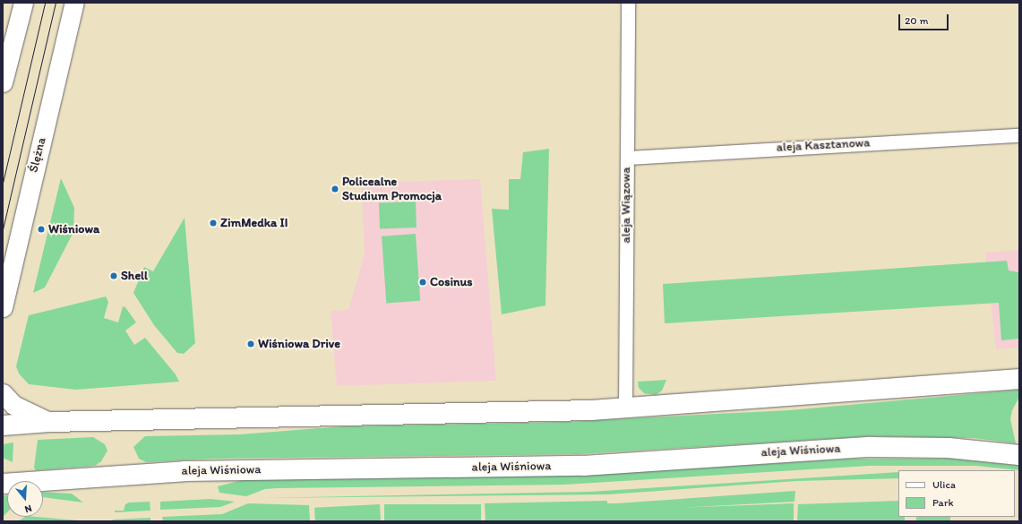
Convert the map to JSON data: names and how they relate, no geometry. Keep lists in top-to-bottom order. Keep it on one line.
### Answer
{"streets":{"main road":["Ślężna","aleja Wiśniowa"],"street":["aleja Kasztanowa","aleja Wiązowa"]},"crossings":[["aleja Kasztanowa","aleja Wiązowa"]],"places":["Policealne Studium Promocja","ZimMedka II","Wiśniowa","Shell","Cosinus","Wiśniowa Drive"],"legend":["Ulica","Park"],"scale_bar":"20 m","north":"bottom"}
